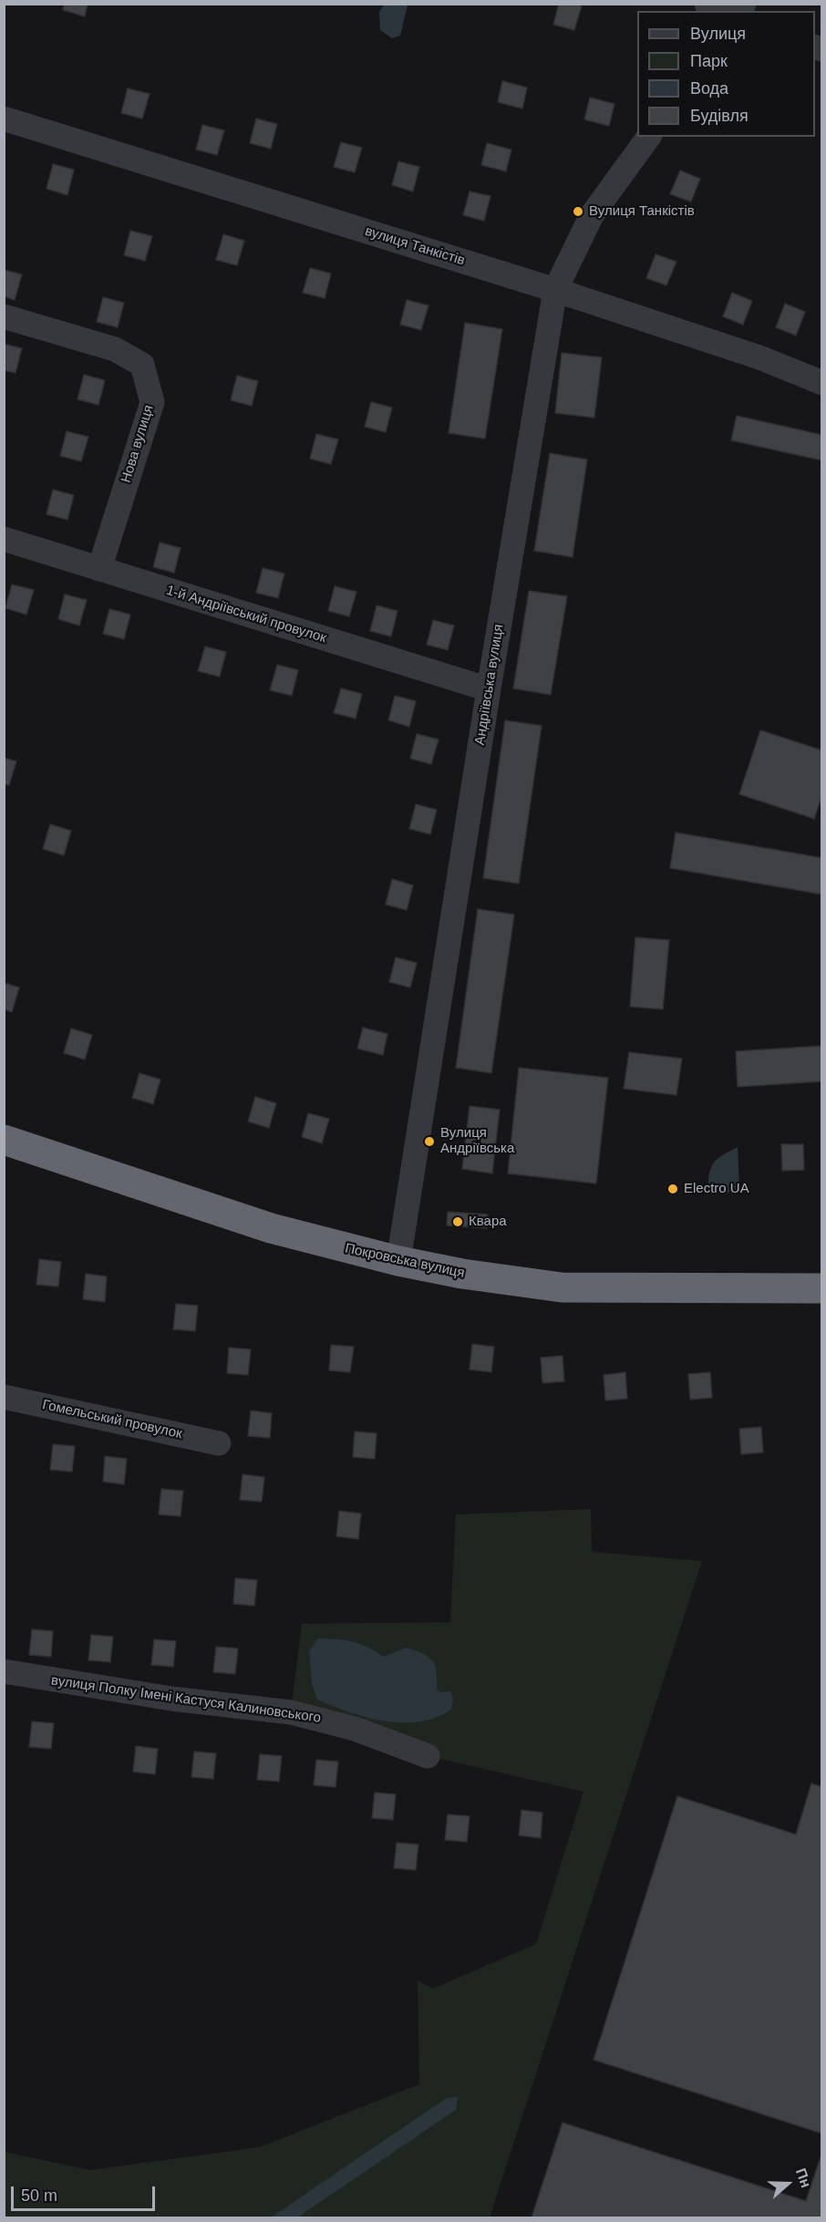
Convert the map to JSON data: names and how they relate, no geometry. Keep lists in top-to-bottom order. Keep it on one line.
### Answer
{"streets":{"highway":["Покровська вулиця"],"street":["вулиця Танкістів","Нова вулиця","1-й Андріївський провулок","Андріївська вулиця","Гомельський провулок","вулиця Полку Імені Кастуся Калиновського"]},"crossings":[["вулиця Танкістів","Андріївська вулиця"],["Нова вулиця","1-й Андріївський провулок"],["1-й Андріївський провулок","Андріївська вулиця"],["Андріївська вулиця","Покровська вулиця"]],"places":["Вулиця Танкістів","Вулиця Андріївська","Electro UA","Квара"],"legend":["Вулиця","Парк","Вода","Будівля"],"scale_bar":"50 m","north":"right"}
